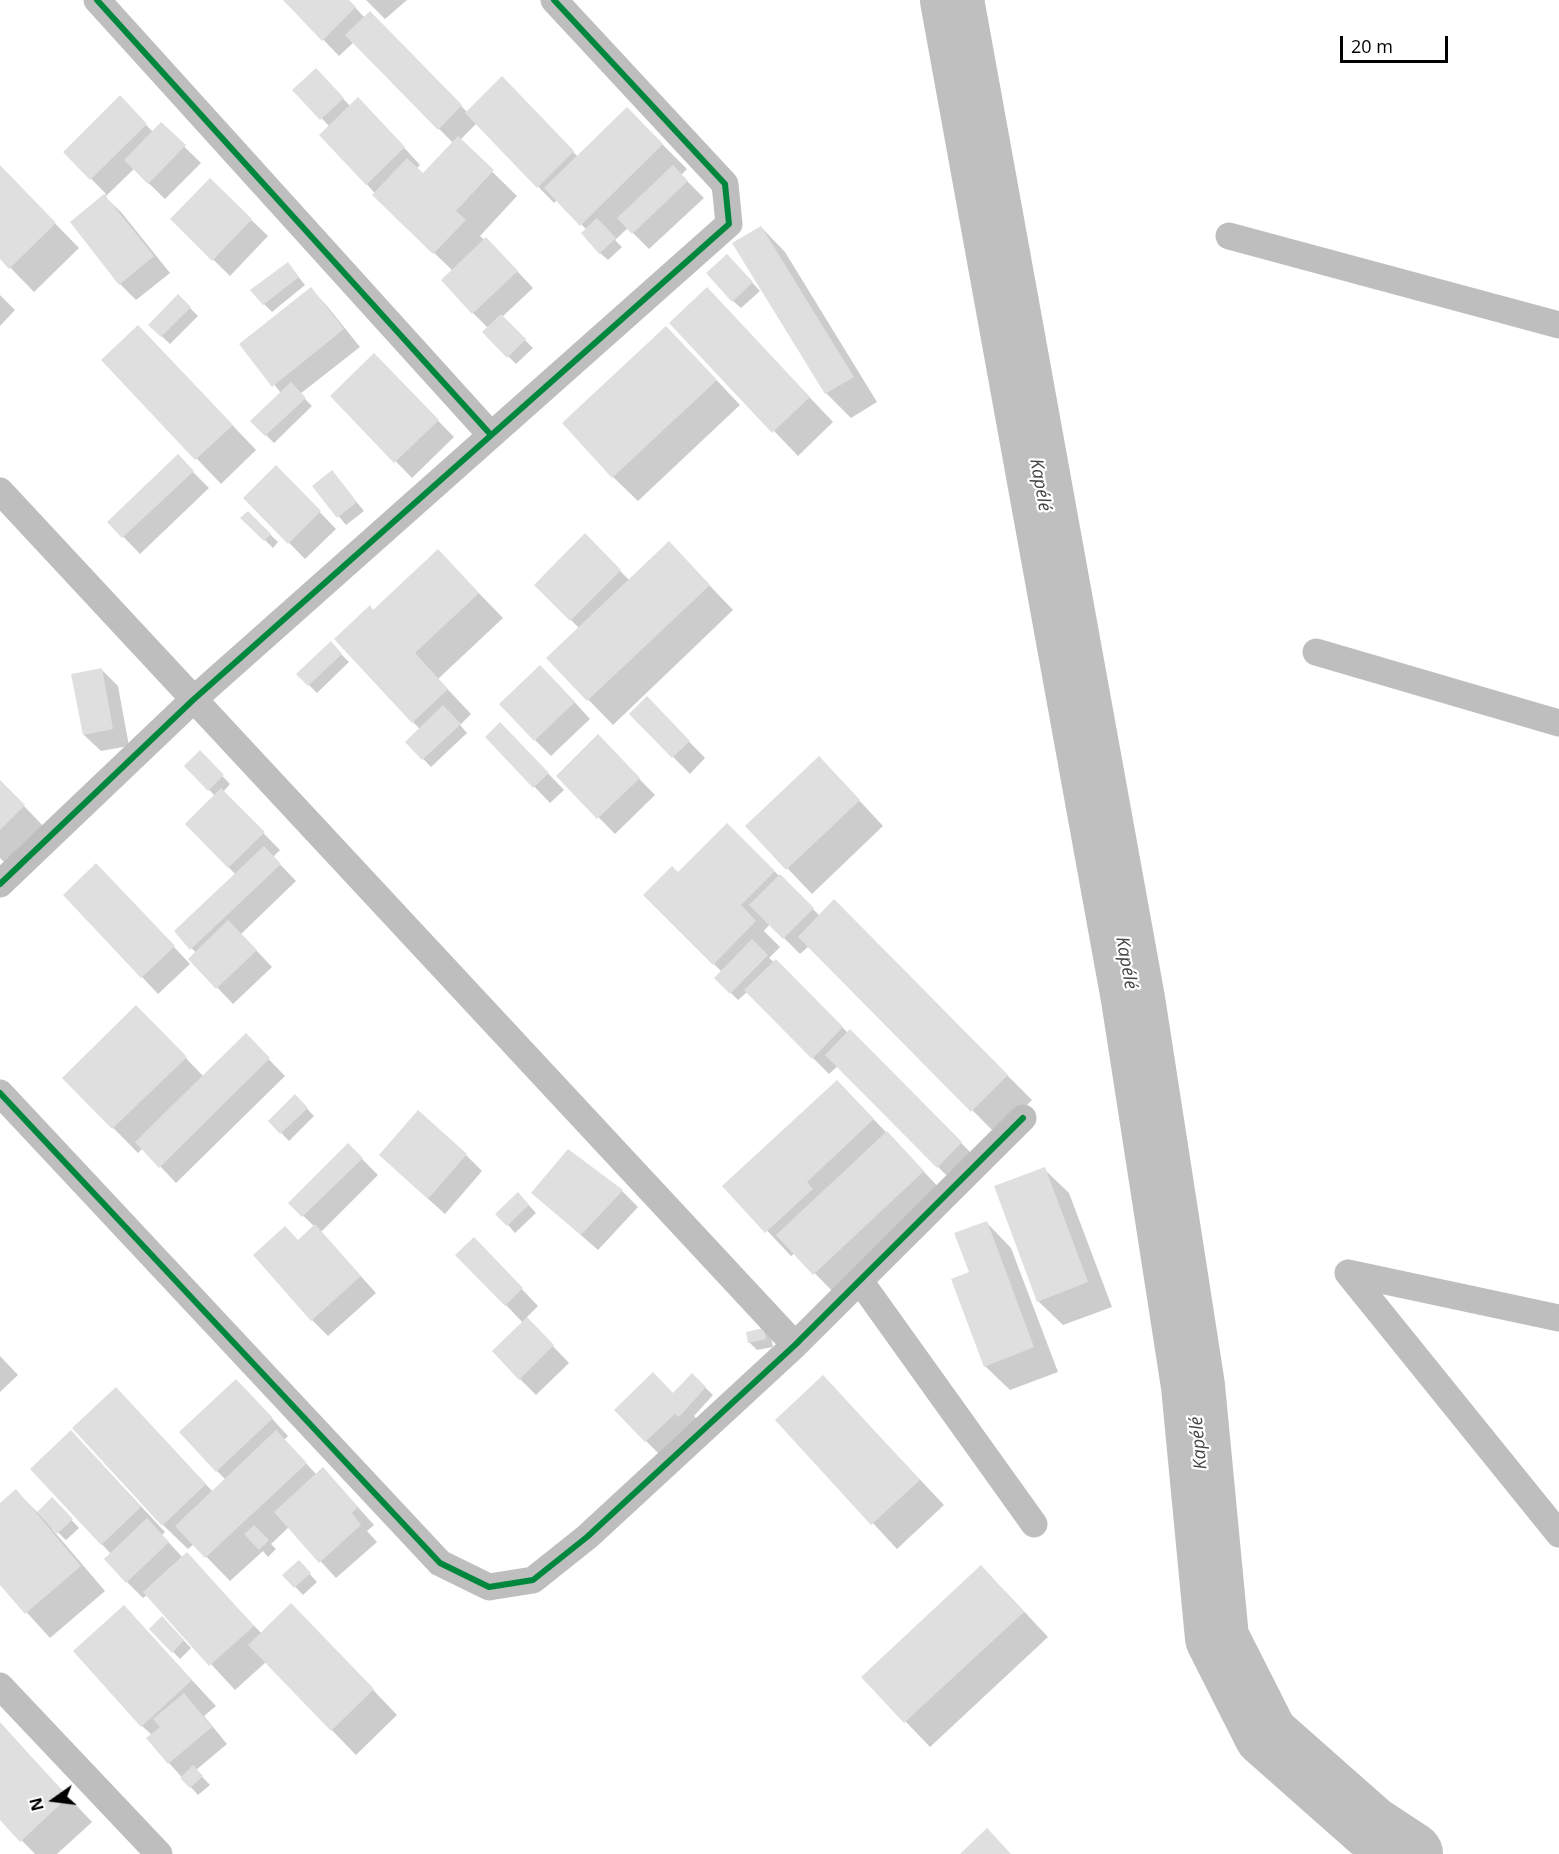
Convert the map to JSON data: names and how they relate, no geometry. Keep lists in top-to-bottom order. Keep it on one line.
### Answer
{"water":["Kapélé"],"scale_bar":"20 m","north":"left"}
